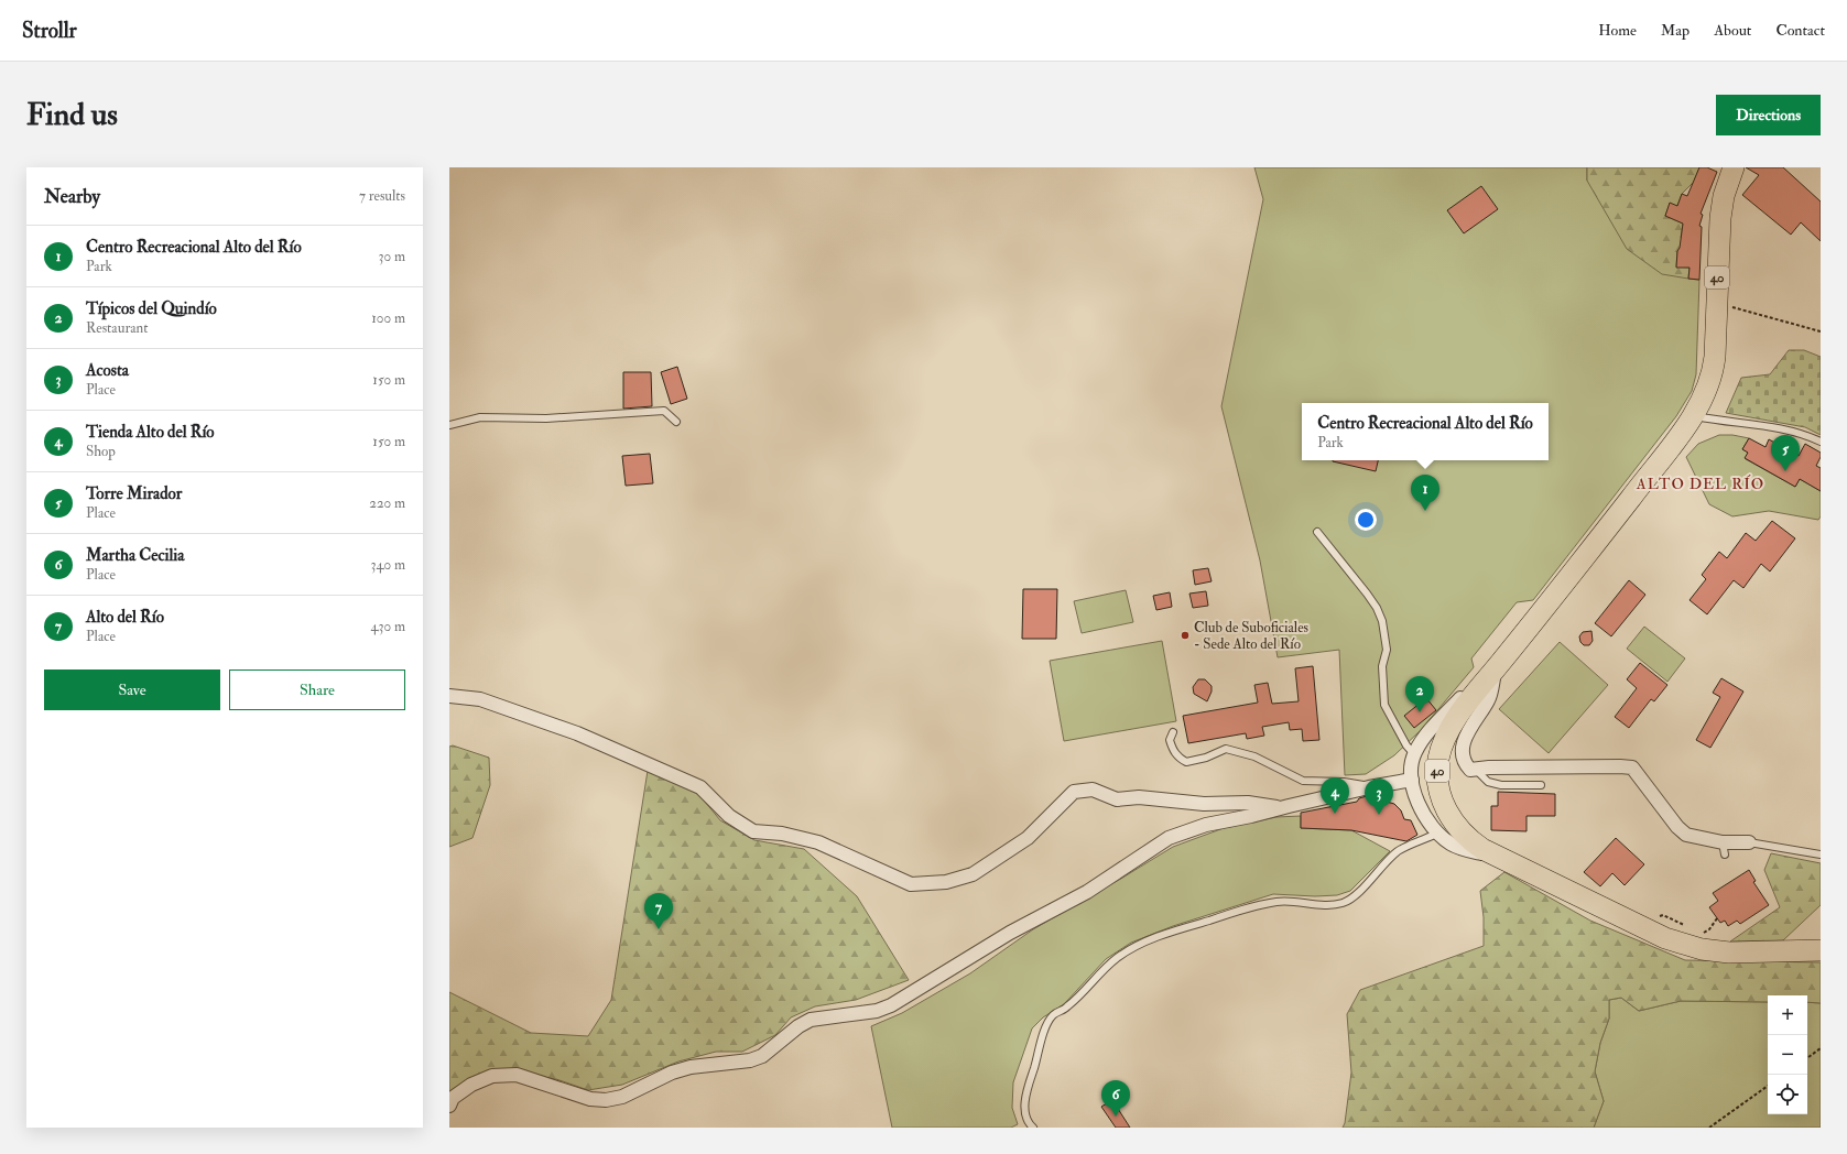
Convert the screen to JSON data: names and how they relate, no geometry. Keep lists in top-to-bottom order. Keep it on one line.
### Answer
{"streets":{"main road":["40"]},"districts":["ALTO DEL RÍO"],"places":["Club de Suboficiales - Sede Alto del Río"],"page":{"header":"Strollr","nav":["Home","Map","About","Contact"],"buttons":["Directions",["Save","Share"]],"title":"Find us","heading":["Nearby","7 results"],"list":[{"mark":"1","name":"Centro Recreacional Alto del Río","note":"Park","value":"30 m"},{"mark":"2","name":"Típicos del Quindío","note":"Restaurant","value":"100 m"},{"mark":"3","name":"Acosta","note":"Place","value":"150 m"},{"mark":"4","name":"Tienda Alto del Río","note":"Shop","value":"150 m"},{"mark":"5","name":"Torre Mirador","note":"Place","value":"220 m"},{"mark":"6","name":"Martha Cecilia","note":"Place","value":"340 m"},{"mark":"7","name":"Alto del Río","note":"Place","value":"430 m"}],"popup":["Centro Recreacional Alto del Río","Park"],"pins":["5","1","2","4","3","7","6"],"map_buttons":["+","−"]}}
